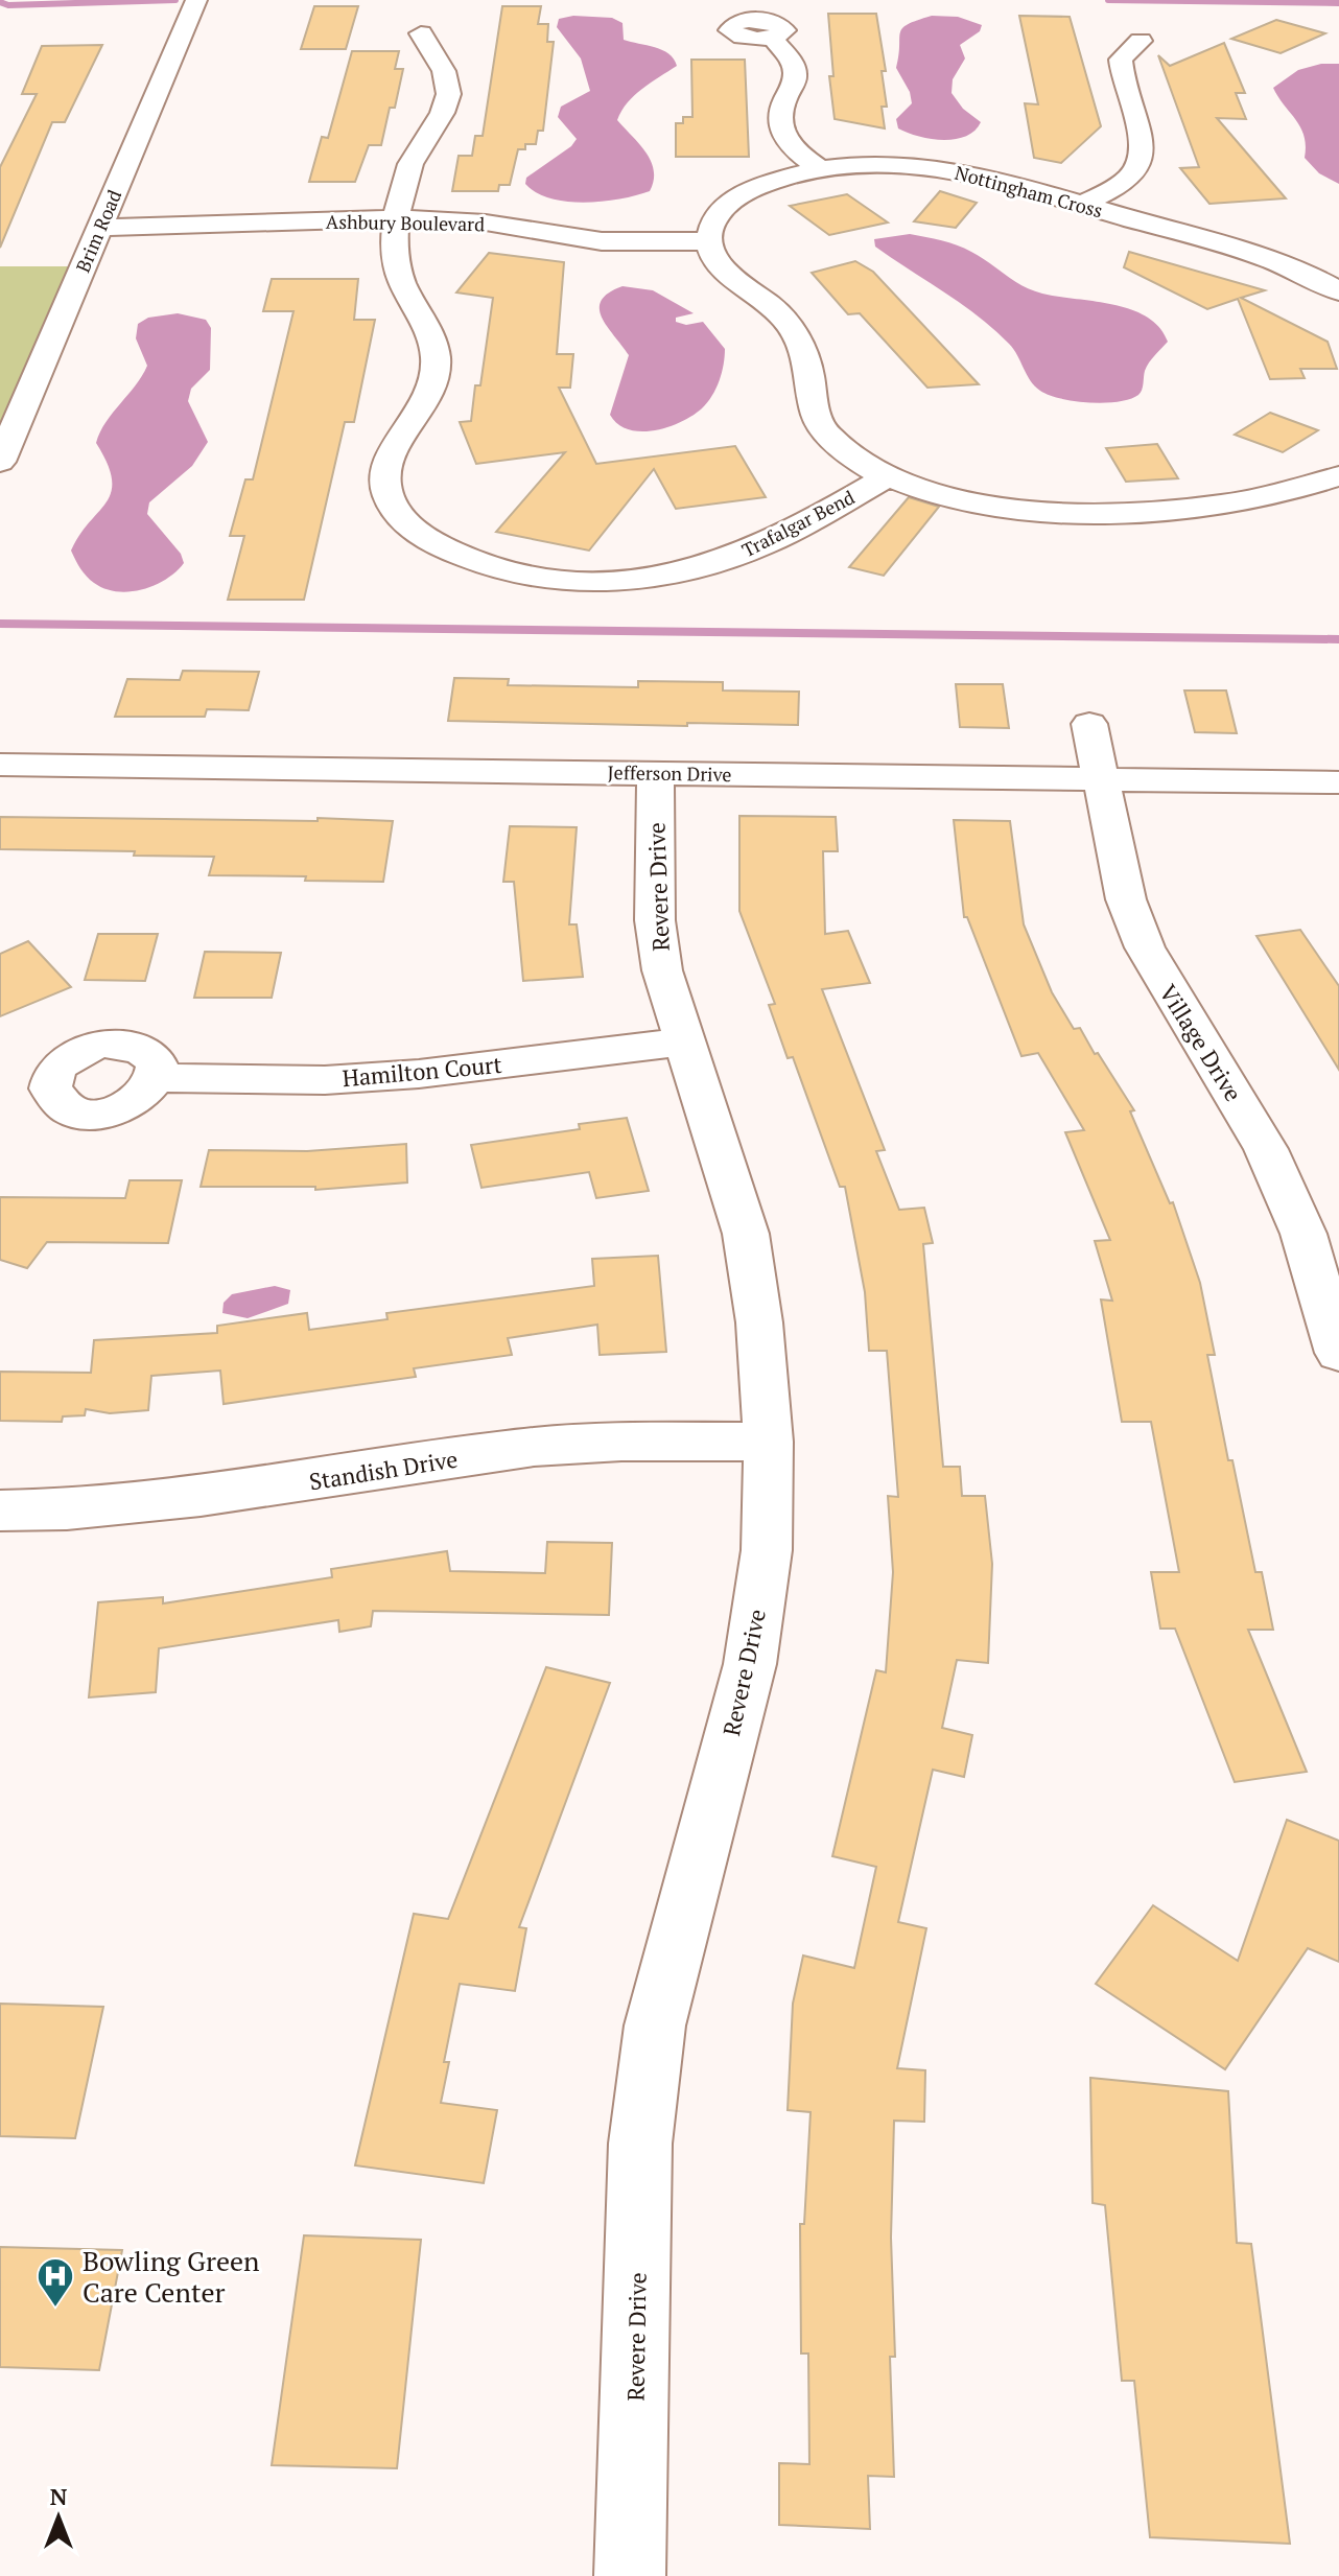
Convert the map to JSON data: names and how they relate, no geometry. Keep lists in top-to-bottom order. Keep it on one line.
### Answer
{"streets":{"street":["Nottingham Cross","Ashbury Boulevard","Brim Road","Trafalgar Bend","Jefferson Drive","Revere Drive","Village Drive","Hamilton Court","Standish Drive"]},"crossings":[["Nottingham Cross","Ashbury Boulevard"],["Ashbury Boulevard","Brim Road"],["Ashbury Boulevard","Trafalgar Bend"],["Jefferson Drive","Revere Drive"],["Jefferson Drive","Village Drive"],["Revere Drive","Hamilton Court"],["Revere Drive","Standish Drive"]],"places":{"hospital":["Bowling Green Care Center"]},"north":"top"}
